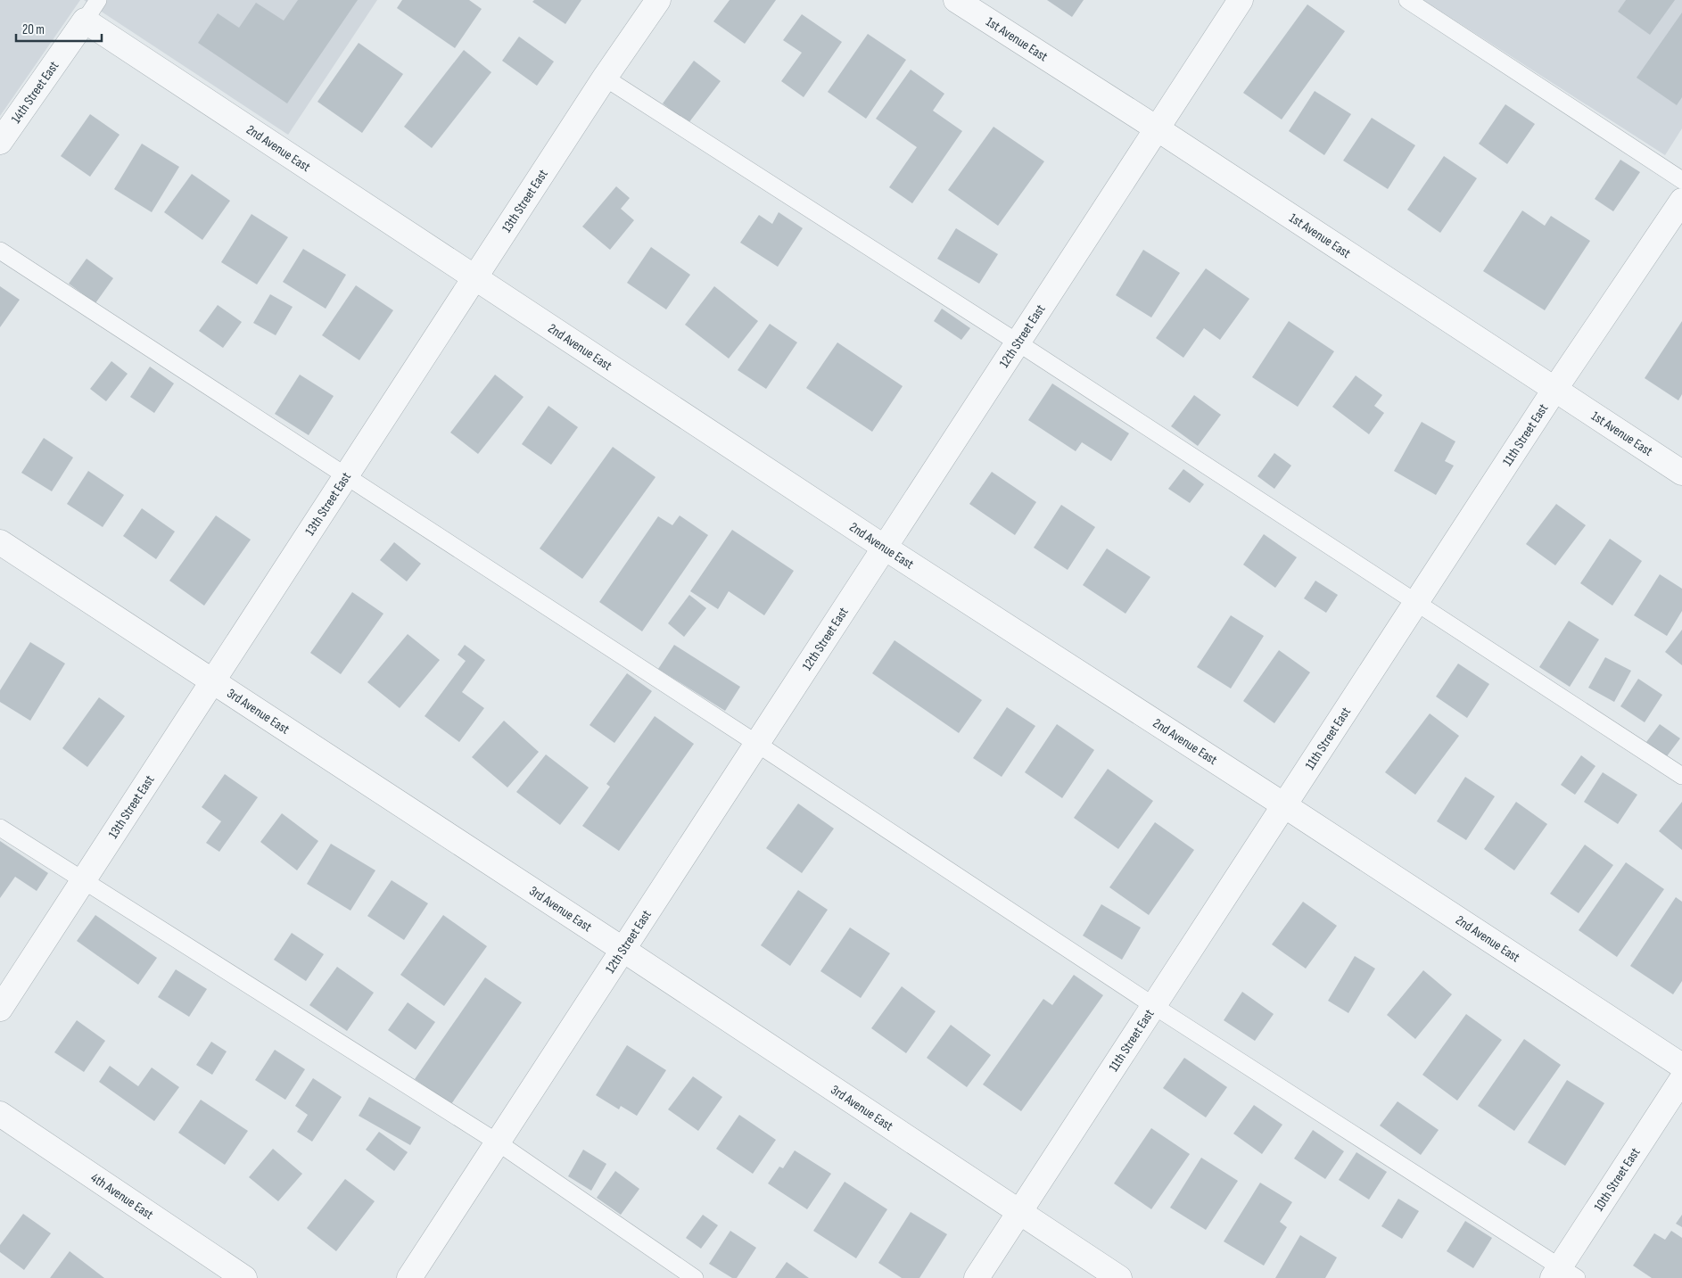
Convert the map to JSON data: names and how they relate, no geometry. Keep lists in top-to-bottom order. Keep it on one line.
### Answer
{"streets":{"street":["1st Avenue East","14th Street East","2nd Avenue East","13th Street East","12th Street East","11th Street East","3rd Avenue East","10th Street East","4th Avenue East"]},"crossings":[["1st Avenue East","12th Street East"],["1st Avenue East","11th Street East"],["14th Street East","2nd Avenue East"],["2nd Avenue East","13th Street East"],["2nd Avenue East","12th Street East"],["2nd Avenue East","11th Street East"],["13th Street East","3rd Avenue East"],["12th Street East","3rd Avenue East"],["11th Street East","3rd Avenue East"]],"scale_bar":"20 m"}
